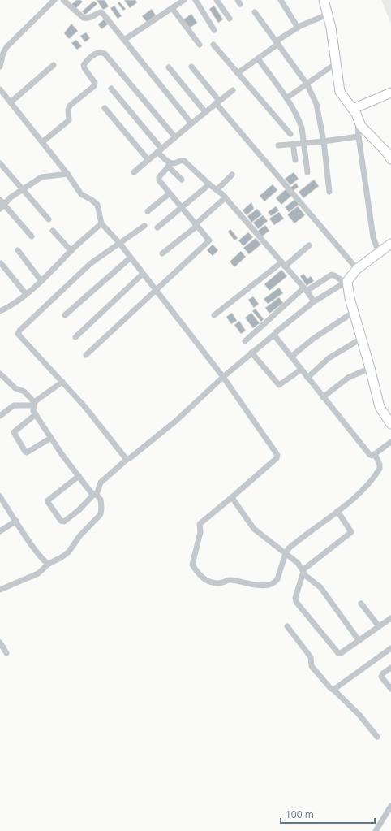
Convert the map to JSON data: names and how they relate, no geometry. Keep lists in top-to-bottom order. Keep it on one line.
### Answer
{"scale_bar":"100 m"}
